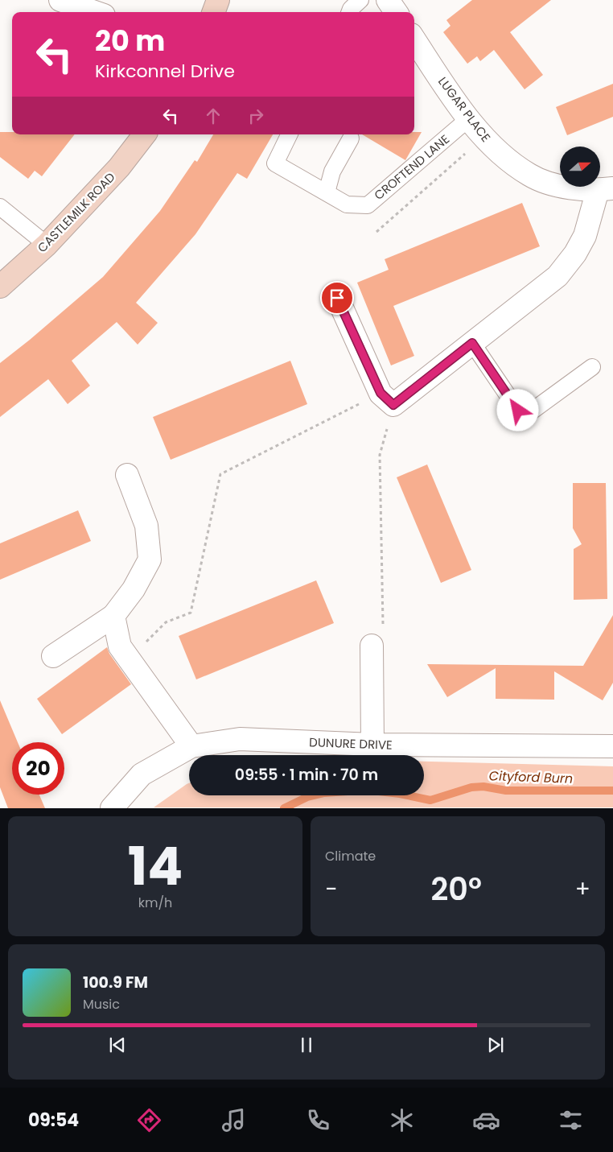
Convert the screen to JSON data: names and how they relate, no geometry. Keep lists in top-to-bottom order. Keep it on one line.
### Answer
{"streets":{"street":["LUGAR PLACE","CASTLEMILK ROAD","DUNURE DRIVE"],"lane":["CROFTEND LANE"]},"crossings":[["LUGAR PLACE","CROFTEND LANE"]],"water":["Cityford Burn"],"north":"right","page":{"turn":["20 m","Kirkconnel Drive"],"limit":"20","trip":"09:55 · 1 min · 70 m","tile":[["14","km/h"],"Climate"],"heat":["−","20°","+"],"song":["100.9 FM","Music"],"tabs":"09:54"}}
